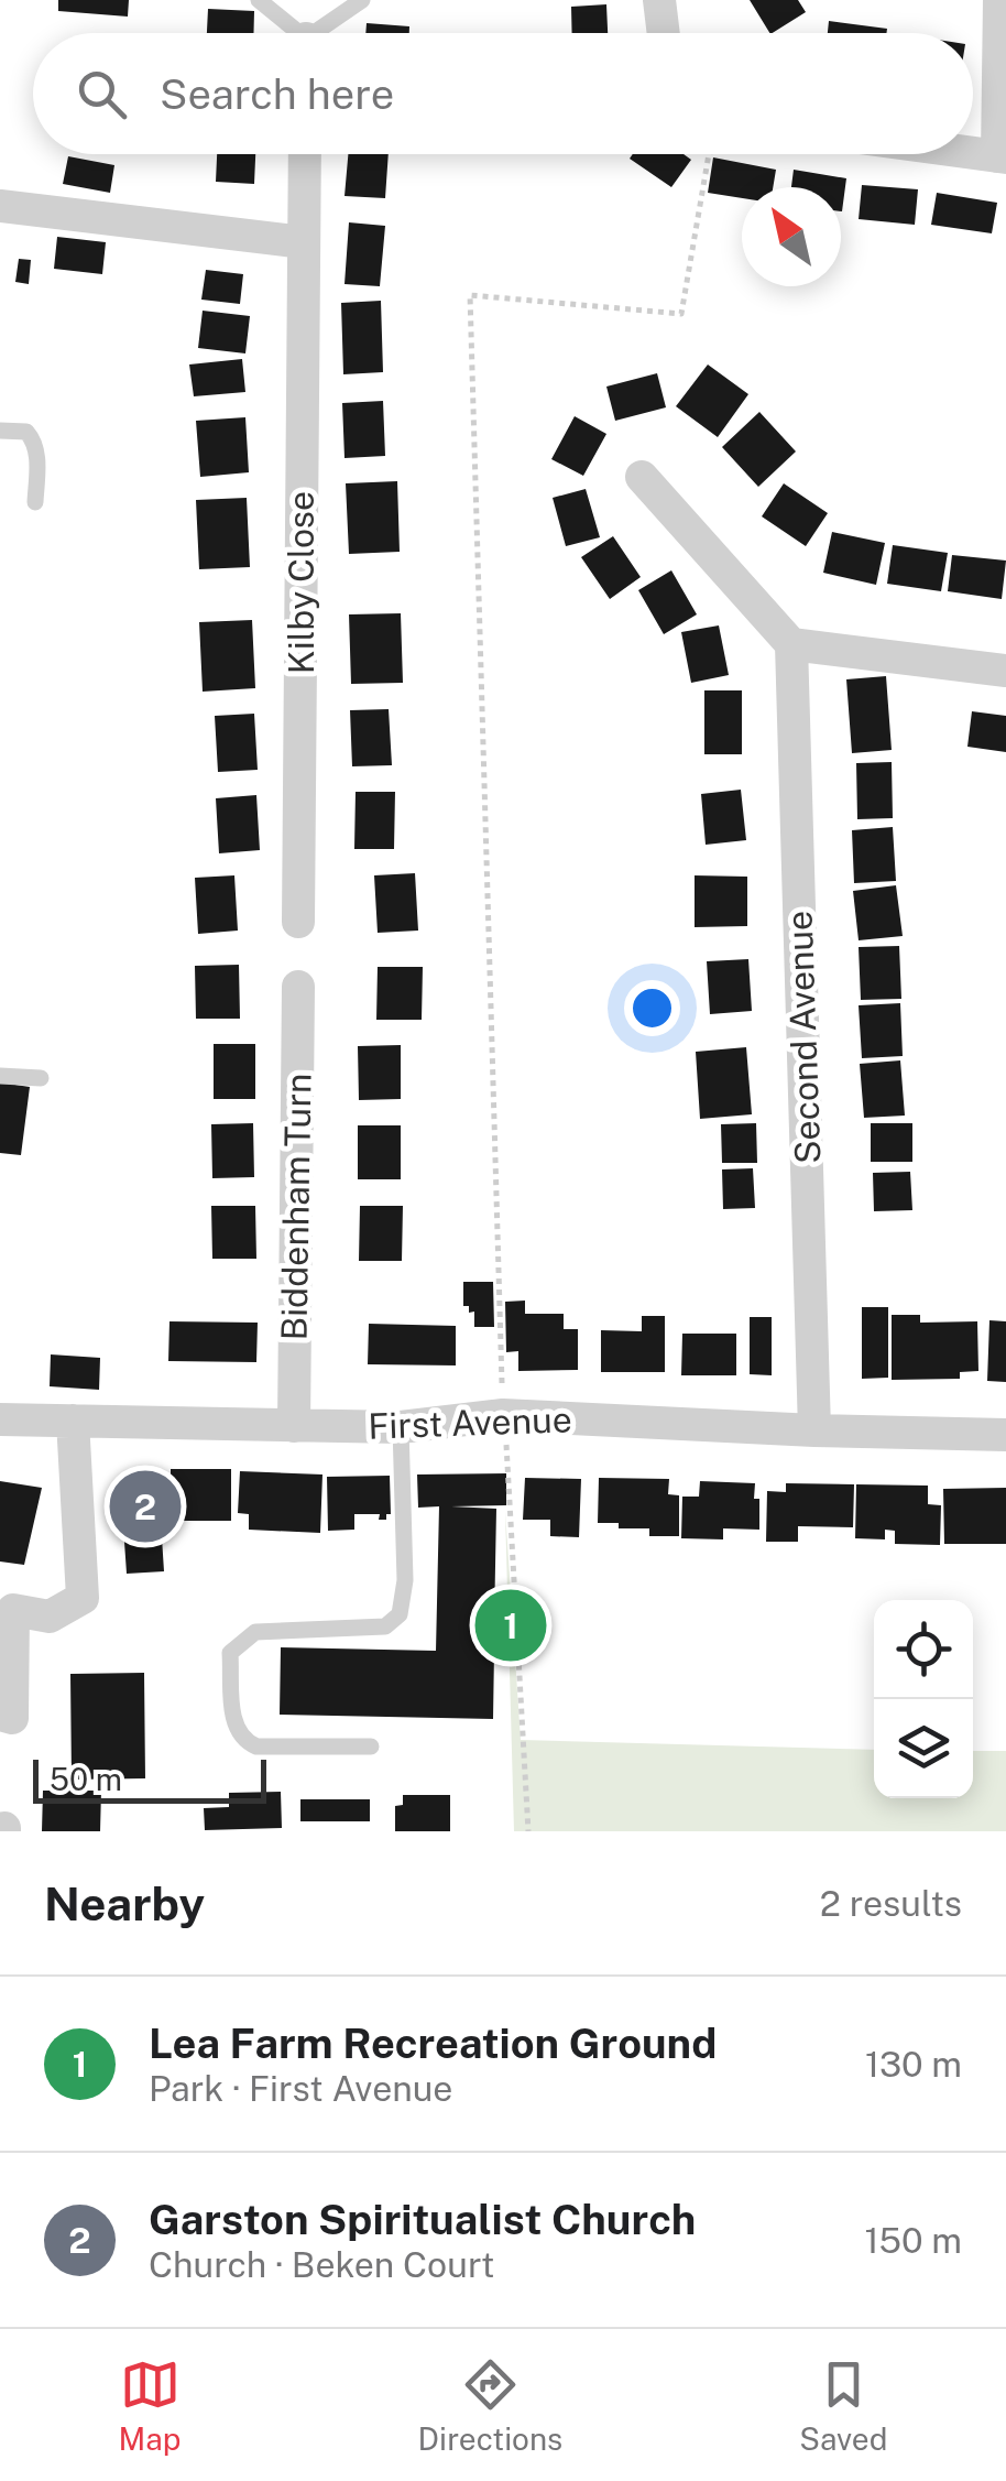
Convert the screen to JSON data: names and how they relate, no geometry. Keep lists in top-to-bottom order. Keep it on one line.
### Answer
{"streets":{"street":["Kilby Close","Second Avenue","Biddenham Turn","First Avenue"]},"crossings":[["Second Avenue","First Avenue"],["Biddenham Turn","First Avenue"]],"scale_bar":"50 m","north":"top left","page":{"search":"Search here","pins":["2","1"],"scale":"50 m","heading":["Nearby","2 results"],"list":[{"mark":"1","name":"Lea Farm Recreation Ground","note":"Park · First Avenue","value":"130 m"},{"mark":"2","name":"Garston Spiritualist Church","note":"Church · Beken Court","value":"150 m"}],"nav":["Map","Directions","Saved"]}}
